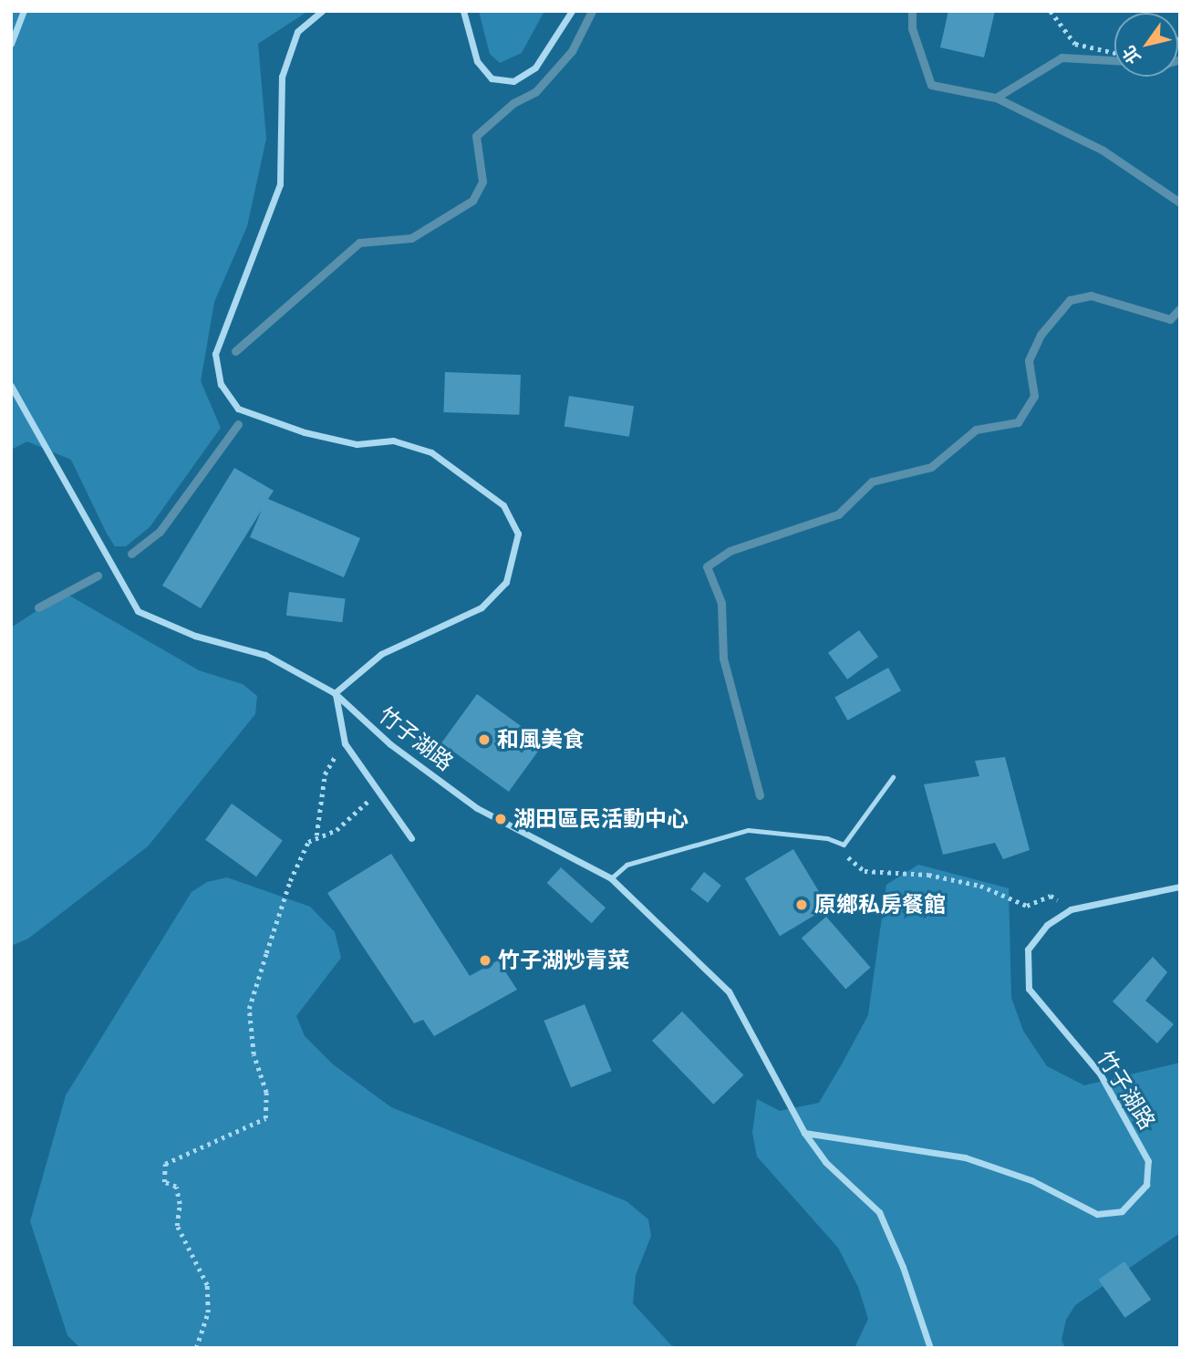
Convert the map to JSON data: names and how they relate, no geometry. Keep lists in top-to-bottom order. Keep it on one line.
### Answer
{"streets":{"street":["竹子湖路"]},"places":["和風美食","湖田區民活動中心","原鄉私房餐館","竹子湖炒青菜"],"north":"bottom left"}
